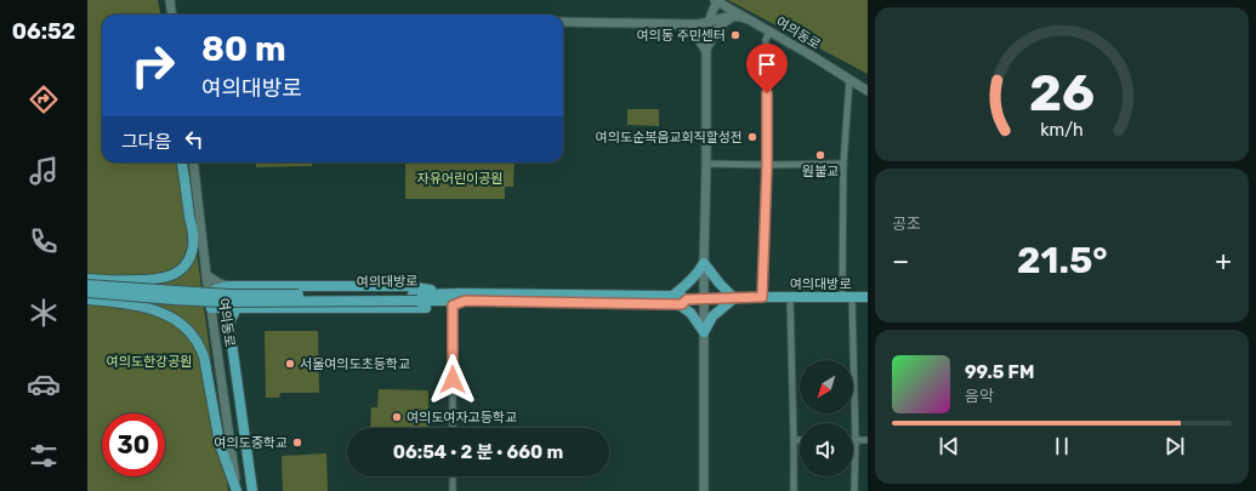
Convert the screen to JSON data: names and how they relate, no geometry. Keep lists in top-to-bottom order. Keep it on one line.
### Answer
{"streets":{"main road":["여의대방로"],"street":["여의동로"]},"parks":["자유어린이공원","여의도한강공원"],"places":["여의동 주민센터","여의도순복음교회직할성전","원불교","서울여의도초등학교","여의도여자고등학교","여의도중학교"],"north":"bottom left","page":{"tabs":"06:52","turn":["80 m","여의대방로"],"then":"그다음","tile":"공조","heat":["−","21.5°","+"],"song":["99.5 FM","음악"],"limit":"30","trip":"06:54 · 2 분 · 660 m","gauge":["26","km/h"]}}
